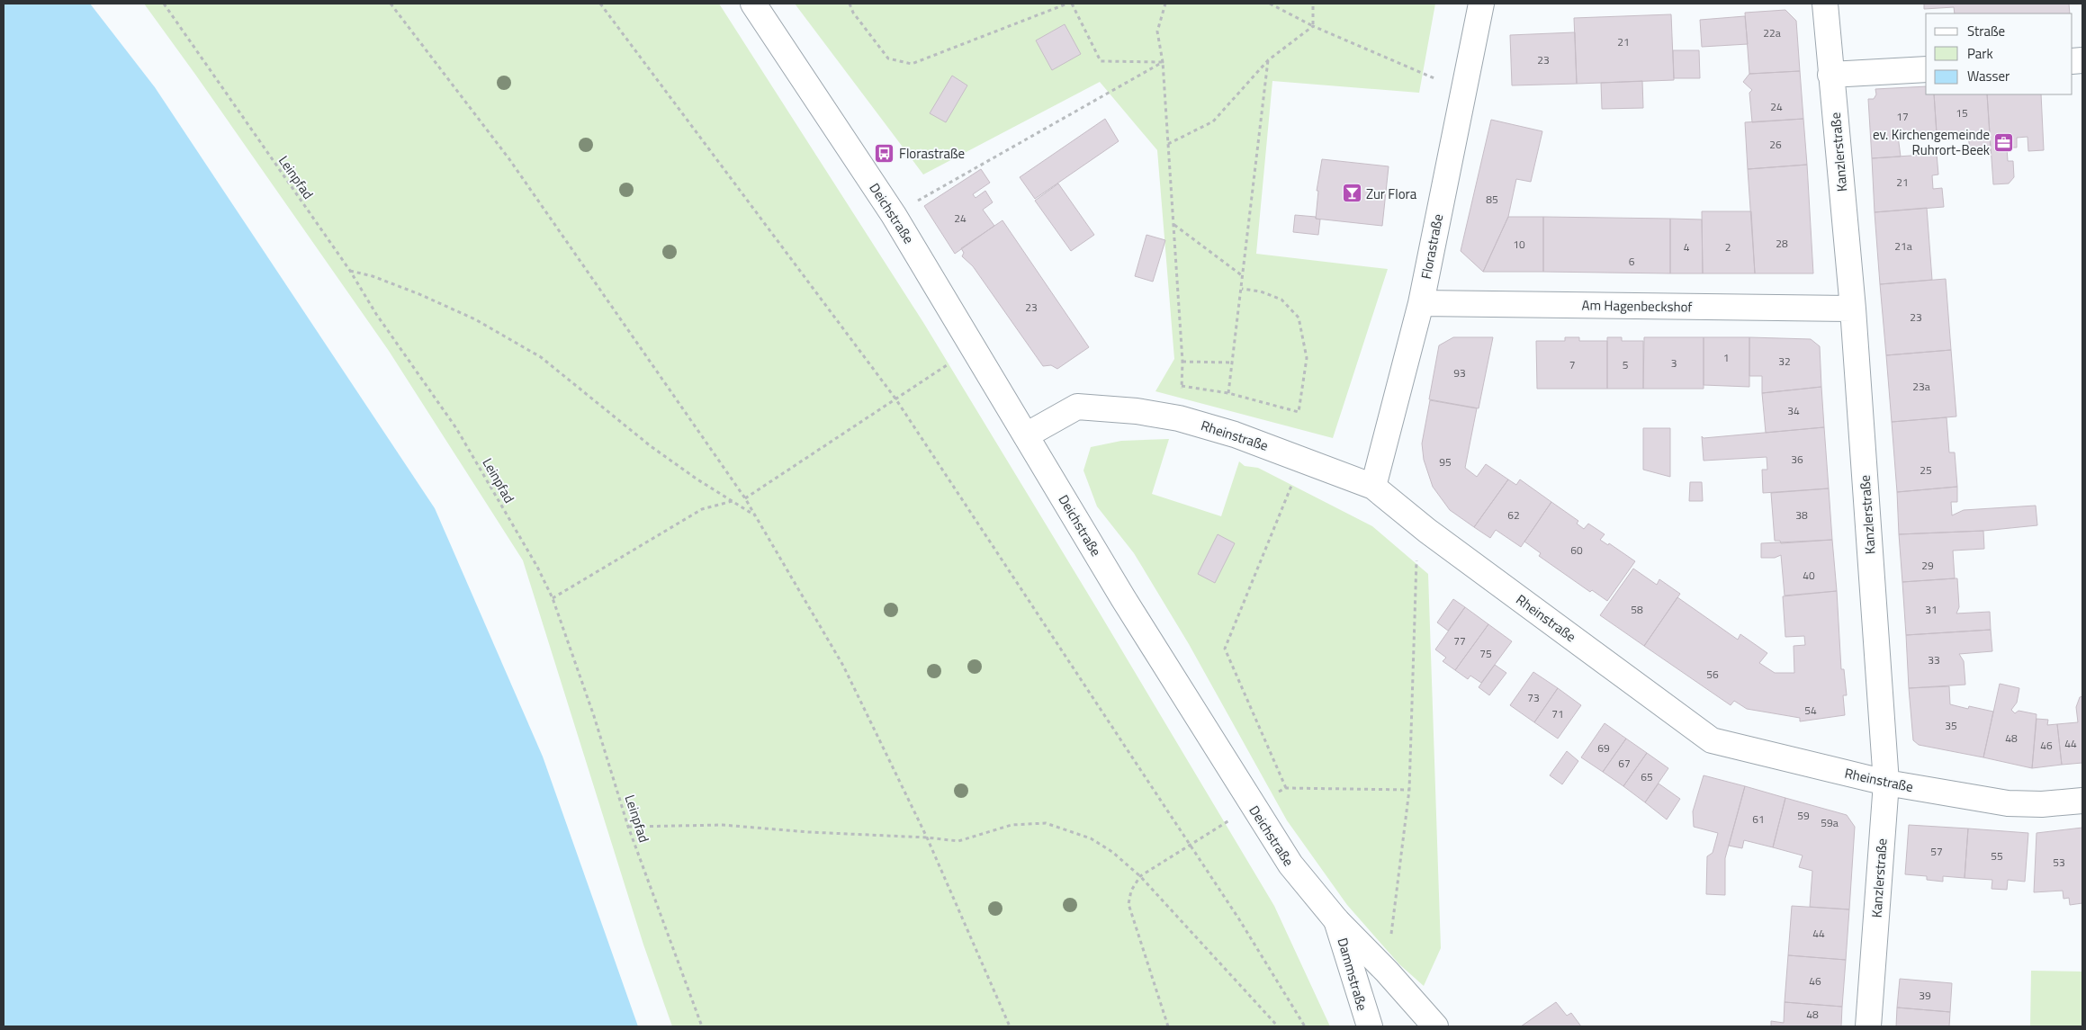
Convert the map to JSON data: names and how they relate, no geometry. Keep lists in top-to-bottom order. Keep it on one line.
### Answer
{"streets":{"street":["Kanzlerstraße","Deichstraße","Florastraße","Am Hagenbeckshof","Rheinstraße","Dammstraße"],"path":["Leinpfad"]},"crossings":[["Kanzlerstraße","Am Hagenbeckshof"],["Kanzlerstraße","Rheinstraße"],["Deichstraße","Rheinstraße"],["Deichstraße","Dammstraße"],["Florastraße","Am Hagenbeckshof"],["Florastraße","Rheinstraße"]],"places":{"office":["ev. Kirchengemeinde Ruhrort-Beek"],"bus stop":["Florastraße"],"bar":["Zur Flora"]},"house_numbers":["22a","21","23","24","15","17","26","21","85","24","28","10","21a","4","2","6","23","23","1","32","3","7","5","93","23a","34","36","95","25","62","38","60","29","40","58","31","77","75","33","56","73","54","71","35","48","44","46","69","67","65","59","61","59a","57","55","53","44","46","39","48"],"legend":["Straße","Park","Wasser"]}
